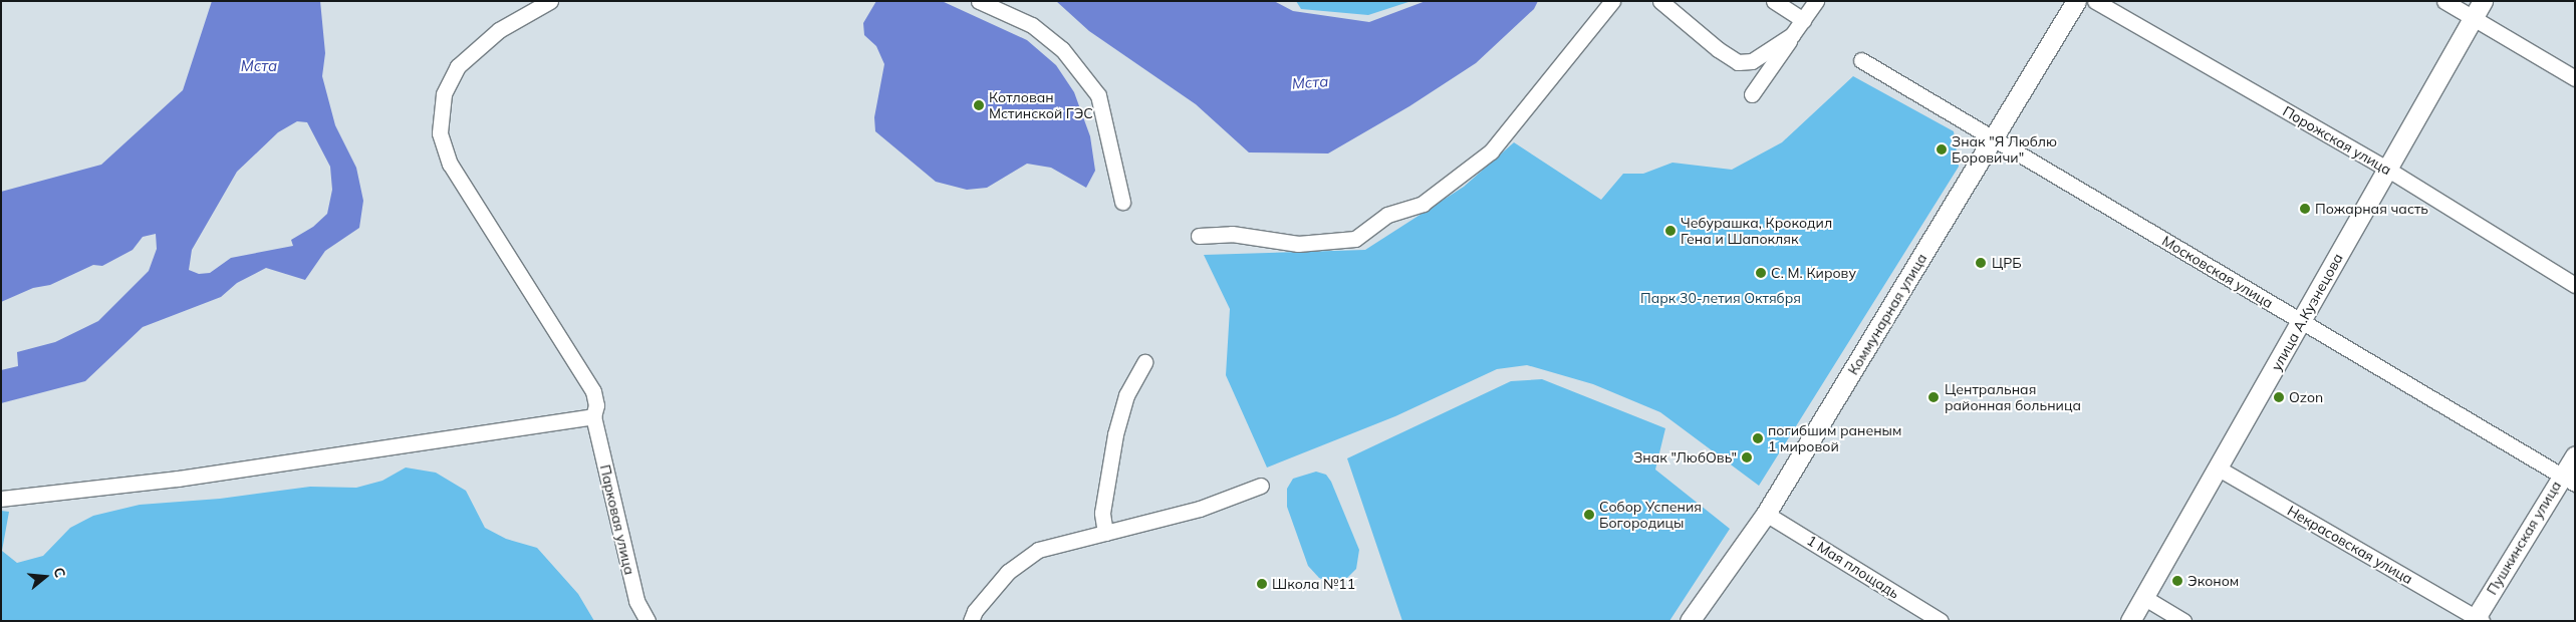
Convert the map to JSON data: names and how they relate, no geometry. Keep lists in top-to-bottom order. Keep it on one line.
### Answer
{"streets":{"main road":["улица А.Кузнецова","Коммунарная улица","Пушкинская улица"],"street":["Порожская улица","Московская улица","Парковая улица","Некрасовская улица","1 Мая площадь"]},"crossings":[["Порожская улица","улица А.Кузнецова"],["Московская улица","улица А.Кузнецова"],["Московская улица","Коммунарная улица"],["Московская улица","Пушкинская улица"],["улица А.Кузнецова","Некрасовская улица"],["Коммунарная улица","1 Мая площадь"],["Пушкинская улица","Некрасовская улица"]],"water":["Мста"],"parks":["Парк 30-летия Октября"],"places":["Котлован Мстинской ГЭС","Знак \"Я Люблю Боровичи\"","Пожарная часть","Чебурашка, Крокодил Гена и Шапокляк","ЦРБ","С. М. Кирову","Центральная районная больница","Ozon","погибшим раненым 1 мировой","Знак \"ЛюбОвь\"","Собор Успения Богородицы","Эконом","Школа №11"],"north":"right"}
